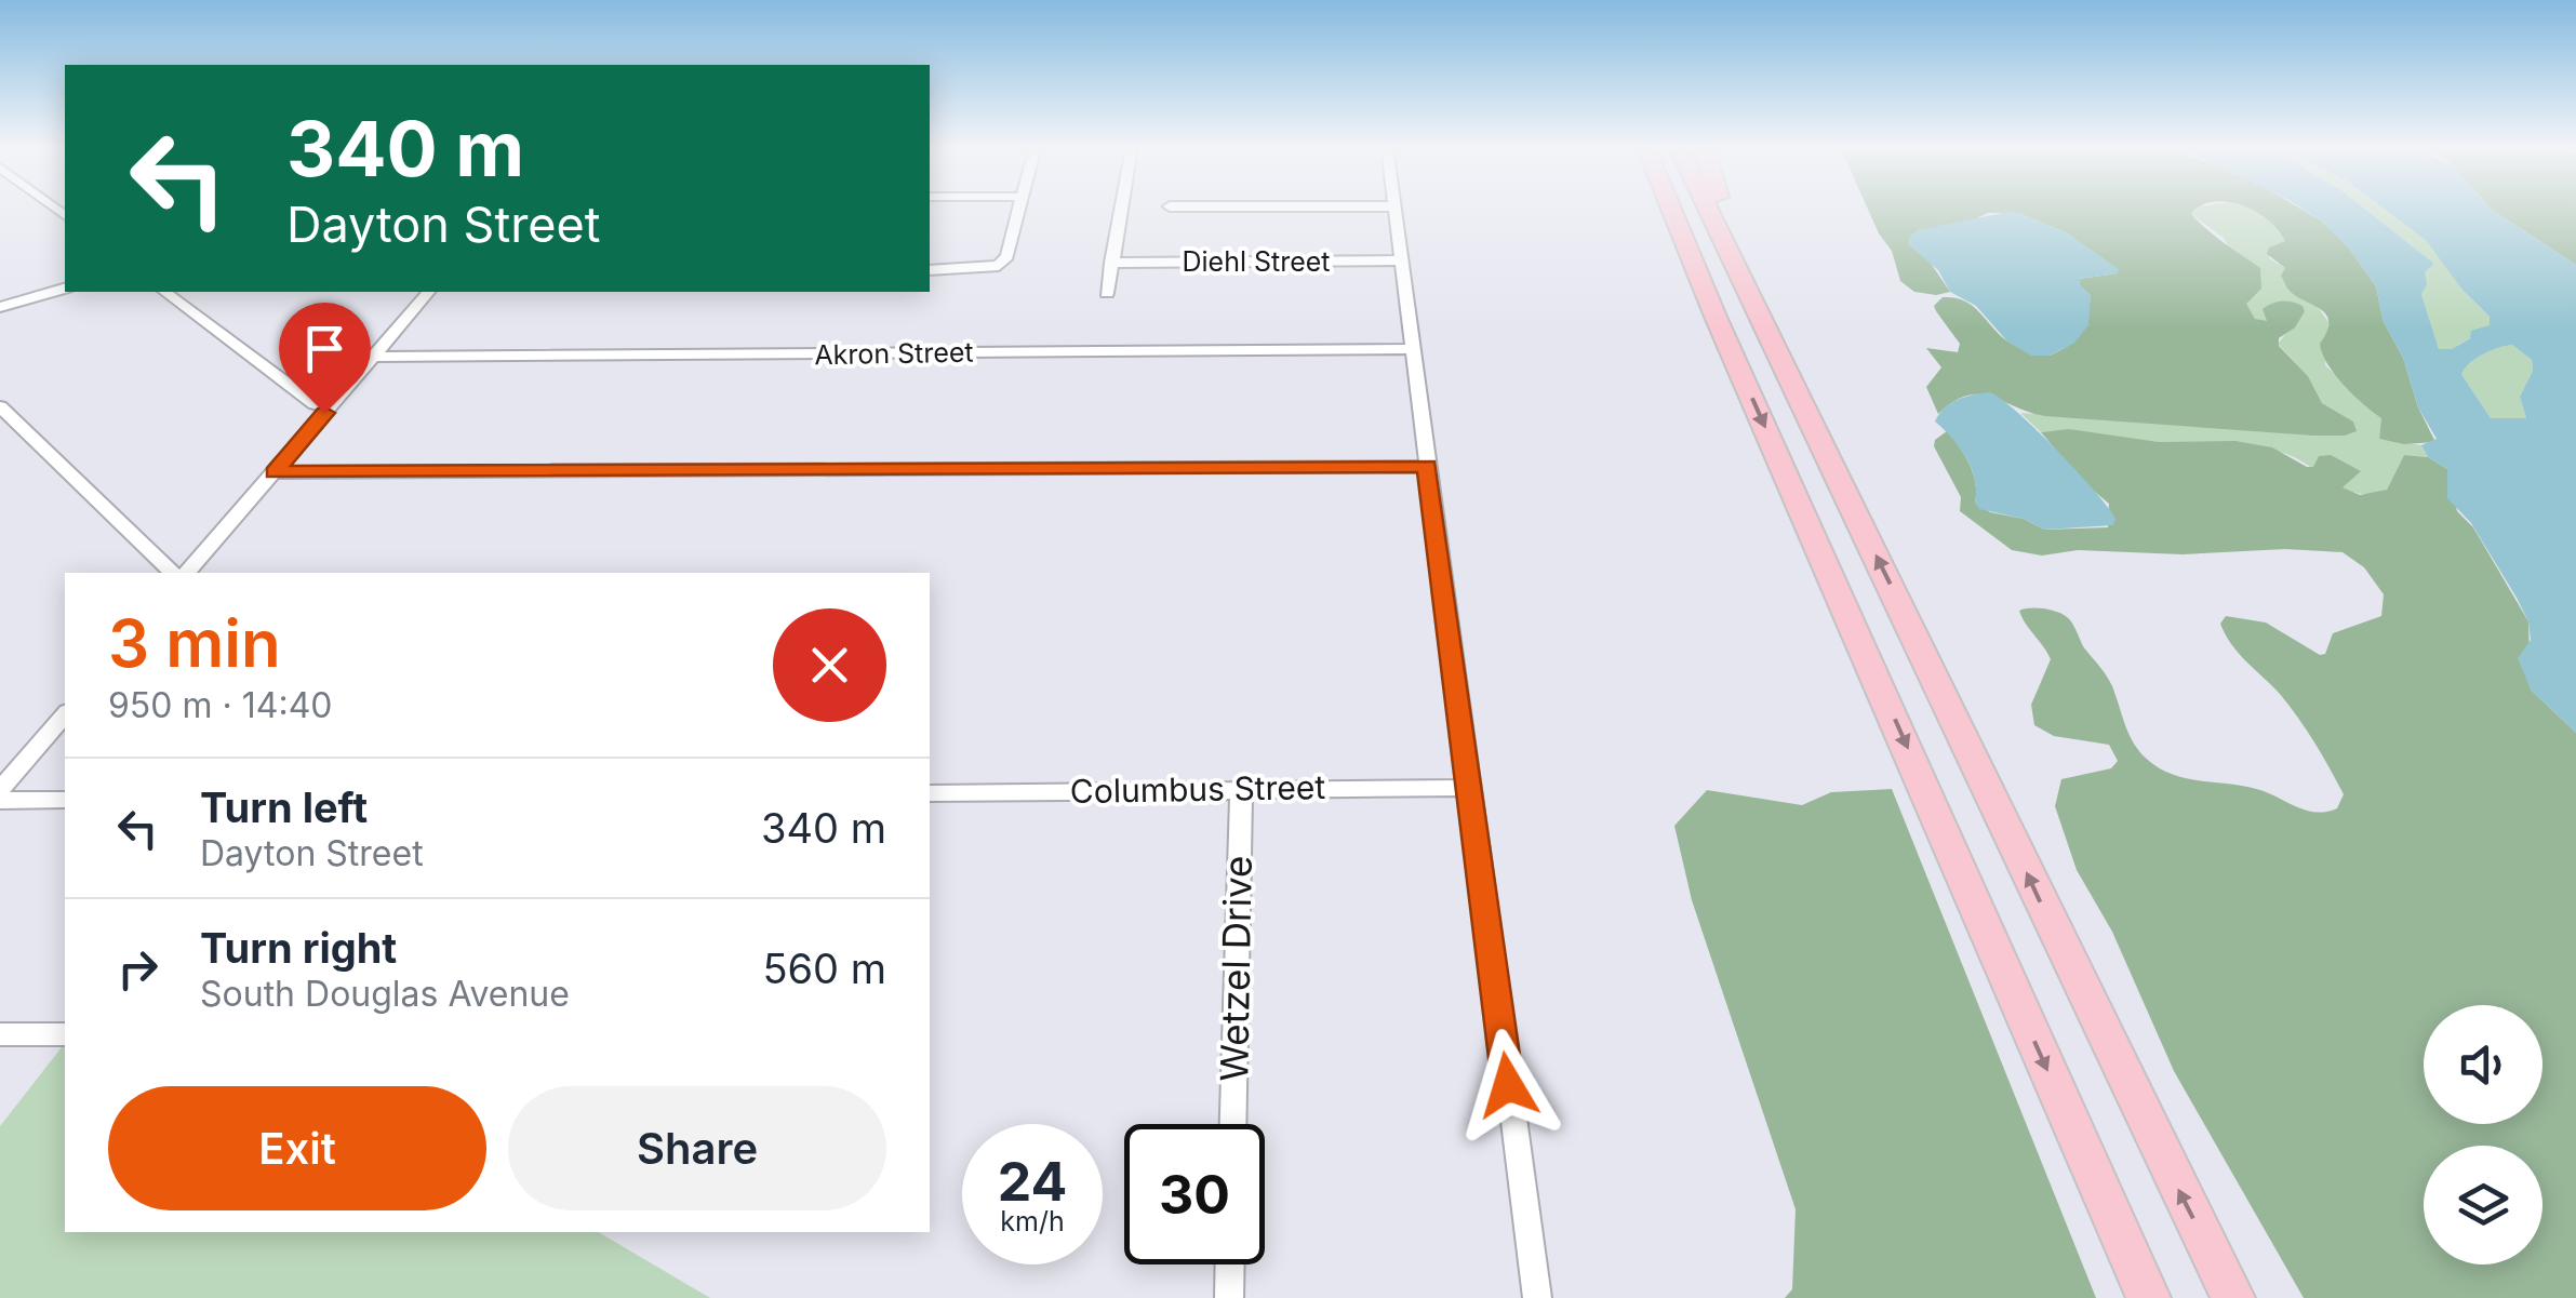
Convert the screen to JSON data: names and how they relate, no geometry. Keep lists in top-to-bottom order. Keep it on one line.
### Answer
{"streets":{"street":["Diehl Street","Akron Street","Columbus Street","Wetzel Drive"]},"crossings":[["Columbus Street","Wetzel Drive"]],"page":{"turn":["340 m","Dayton Street"],"heading":["3 min","950 m · 14:40"],"list":[{"name":"Turn left","note":"Dayton Street","value":"340 m"},{"name":"Turn right","note":"South Douglas Avenue","value":"560 m"}],"buttons":["Exit","Share"],"speed":"24 km/h","limit":"30"}}
